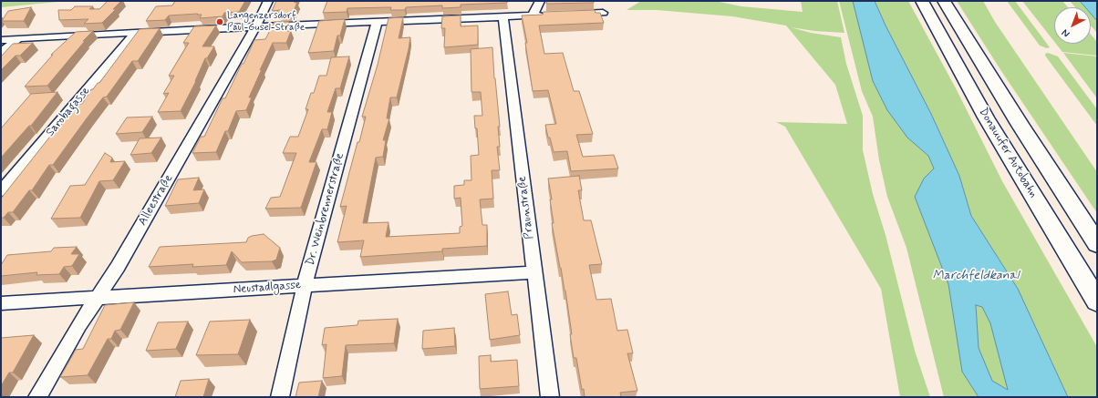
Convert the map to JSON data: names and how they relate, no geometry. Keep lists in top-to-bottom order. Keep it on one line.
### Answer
{"streets":{"highway":["Donauufer Autobahn"],"street":["Sarobagasse","Alleestraße","Praunstraße","Dr. Weinbrennerstraße","Neustadlgasse"]},"crossings":[["Alleestraße","Neustadlgasse"],["Praunstraße","Neustadlgasse"],["Dr. Weinbrennerstraße","Neustadlgasse"]],"water":["Marchfeldkanal"],"places":["Langenzersdorf Paul-Gusel-Straße"],"north":"bottom left"}
